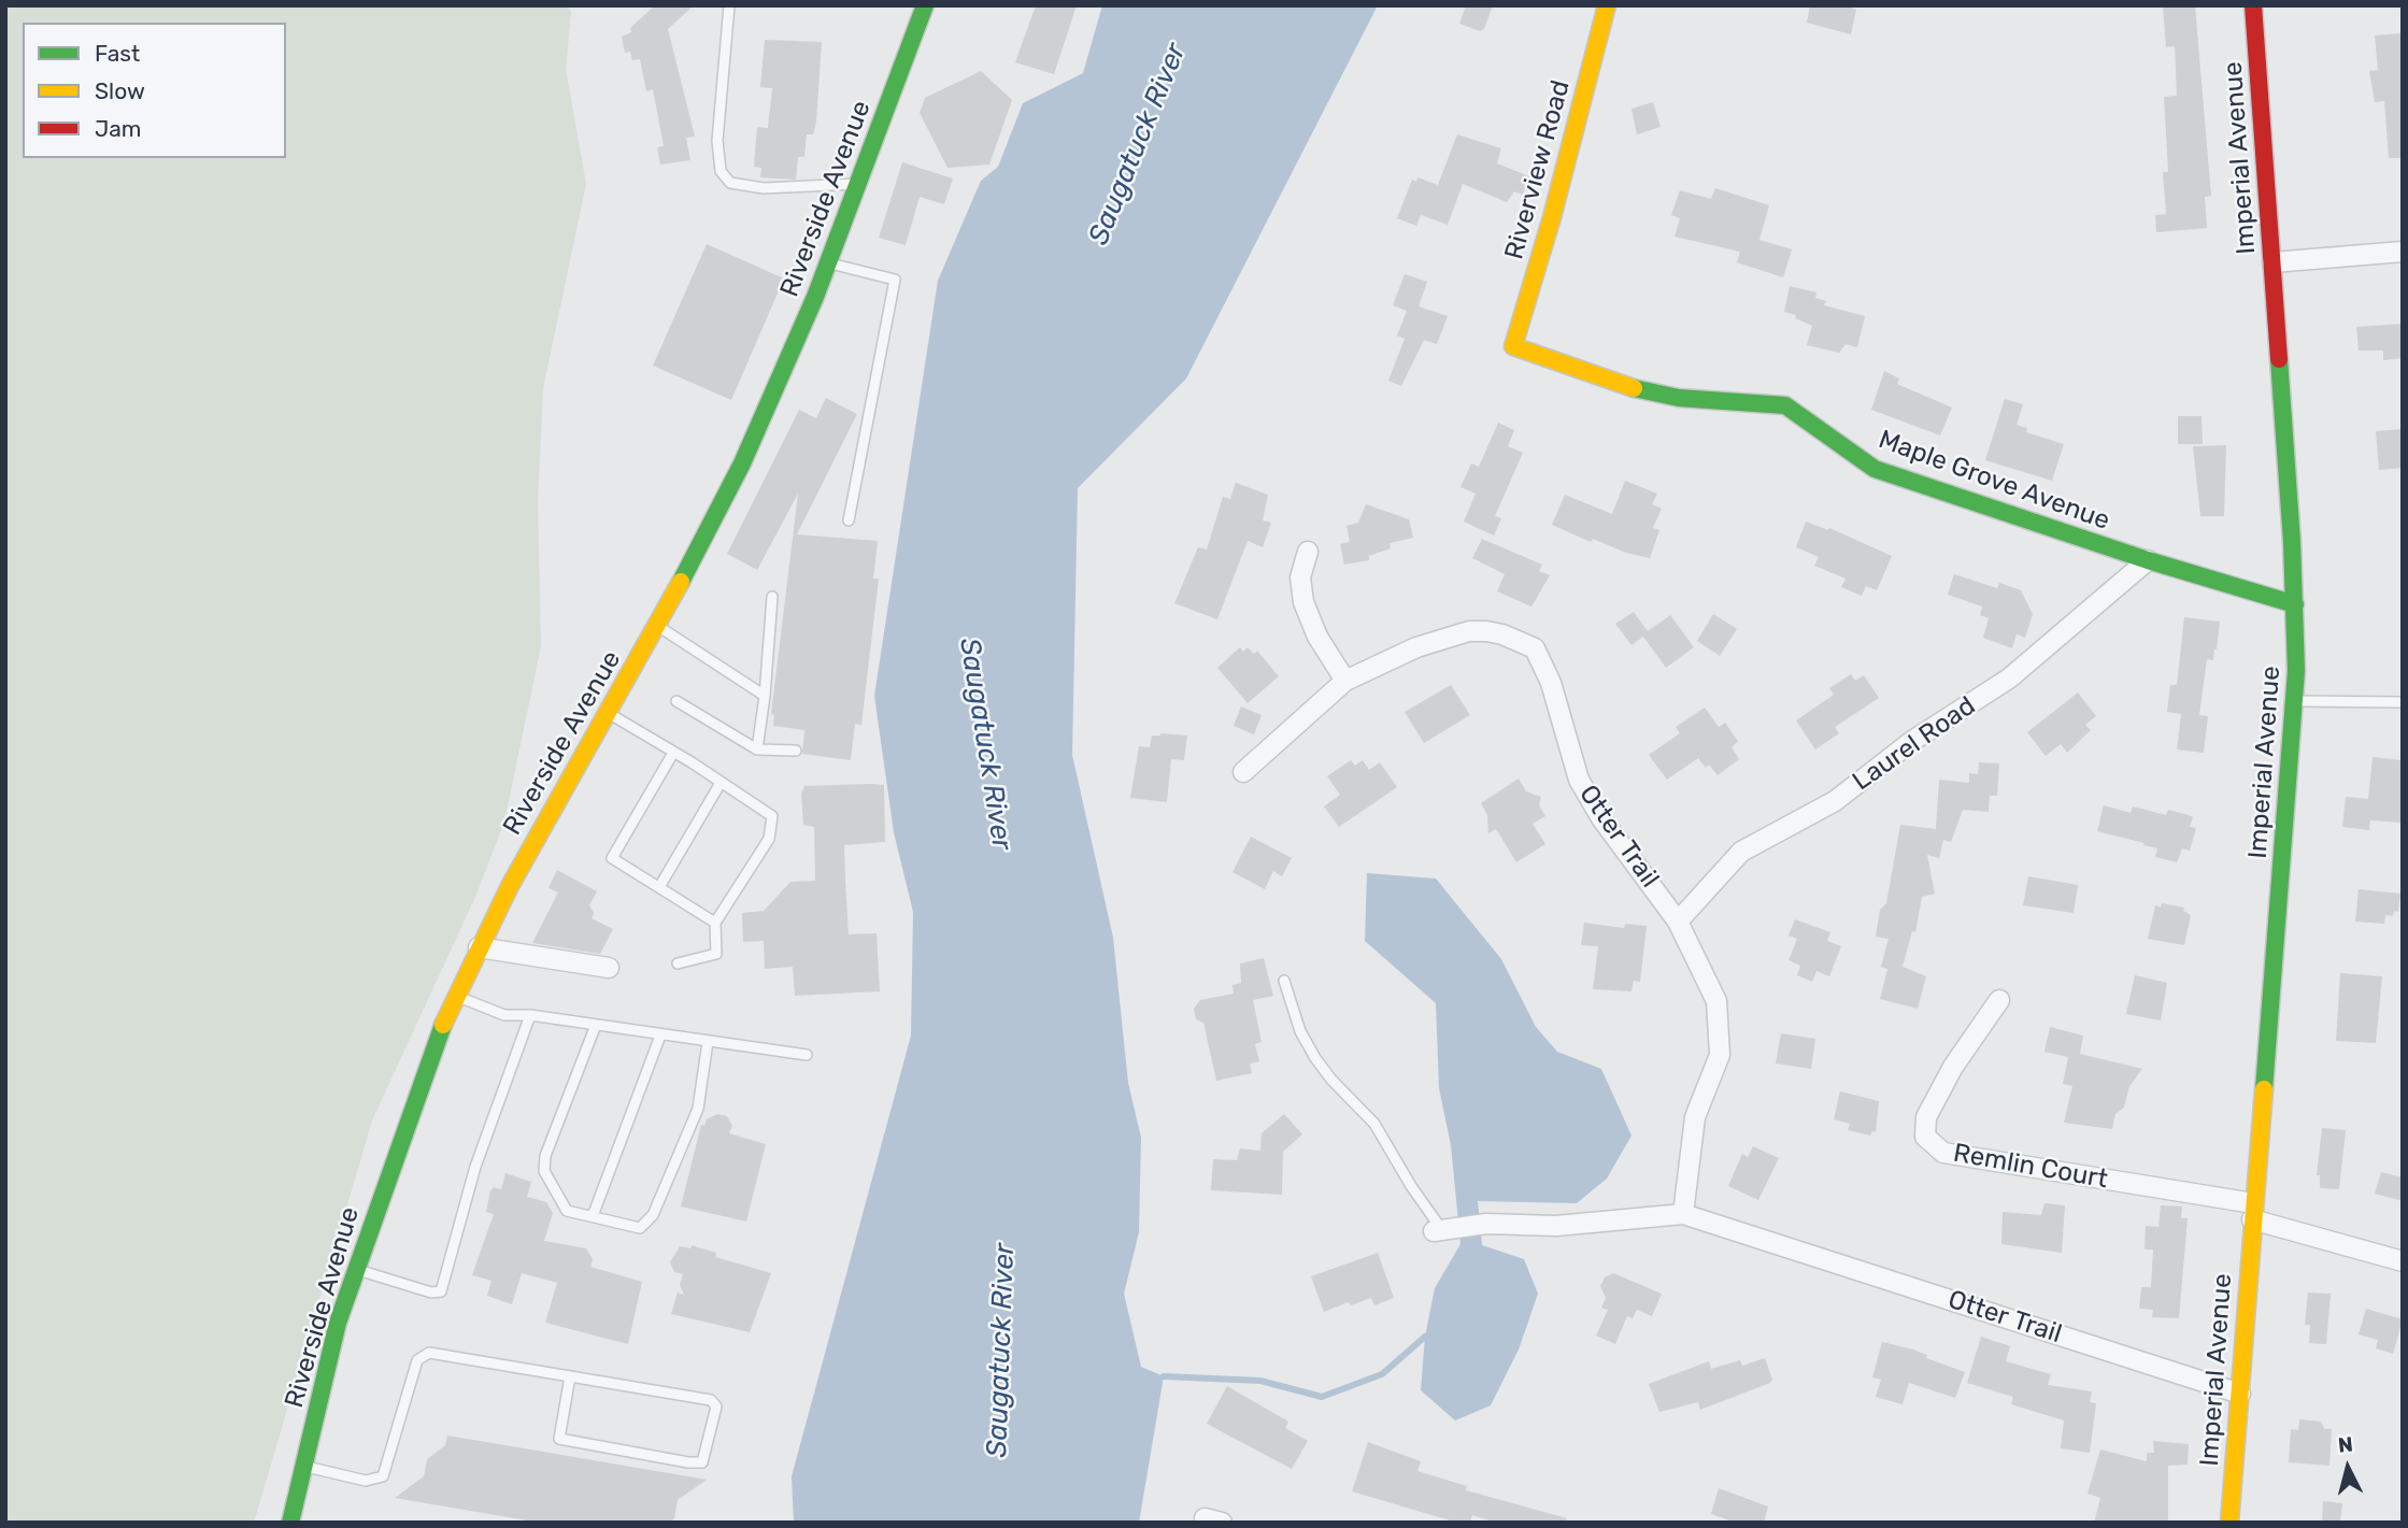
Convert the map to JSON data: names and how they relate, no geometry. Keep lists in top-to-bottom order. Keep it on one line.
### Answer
{"streets":{"street":["Imperial Avenue","Riverview Road","Riverside Avenue","Maple Grove Avenue","Laurel Road","Otter Trail","Remlin Court"]},"crossings":[["Imperial Avenue","Maple Grove Avenue"],["Imperial Avenue","Otter Trail"],["Imperial Avenue","Remlin Court"],["Riverview Road","Maple Grove Avenue"],["Maple Grove Avenue","Laurel Road"],["Laurel Road","Otter Trail"]],"water":["Saugatuck River"],"legend":["Fast","Slow","Jam"],"north":"top"}
